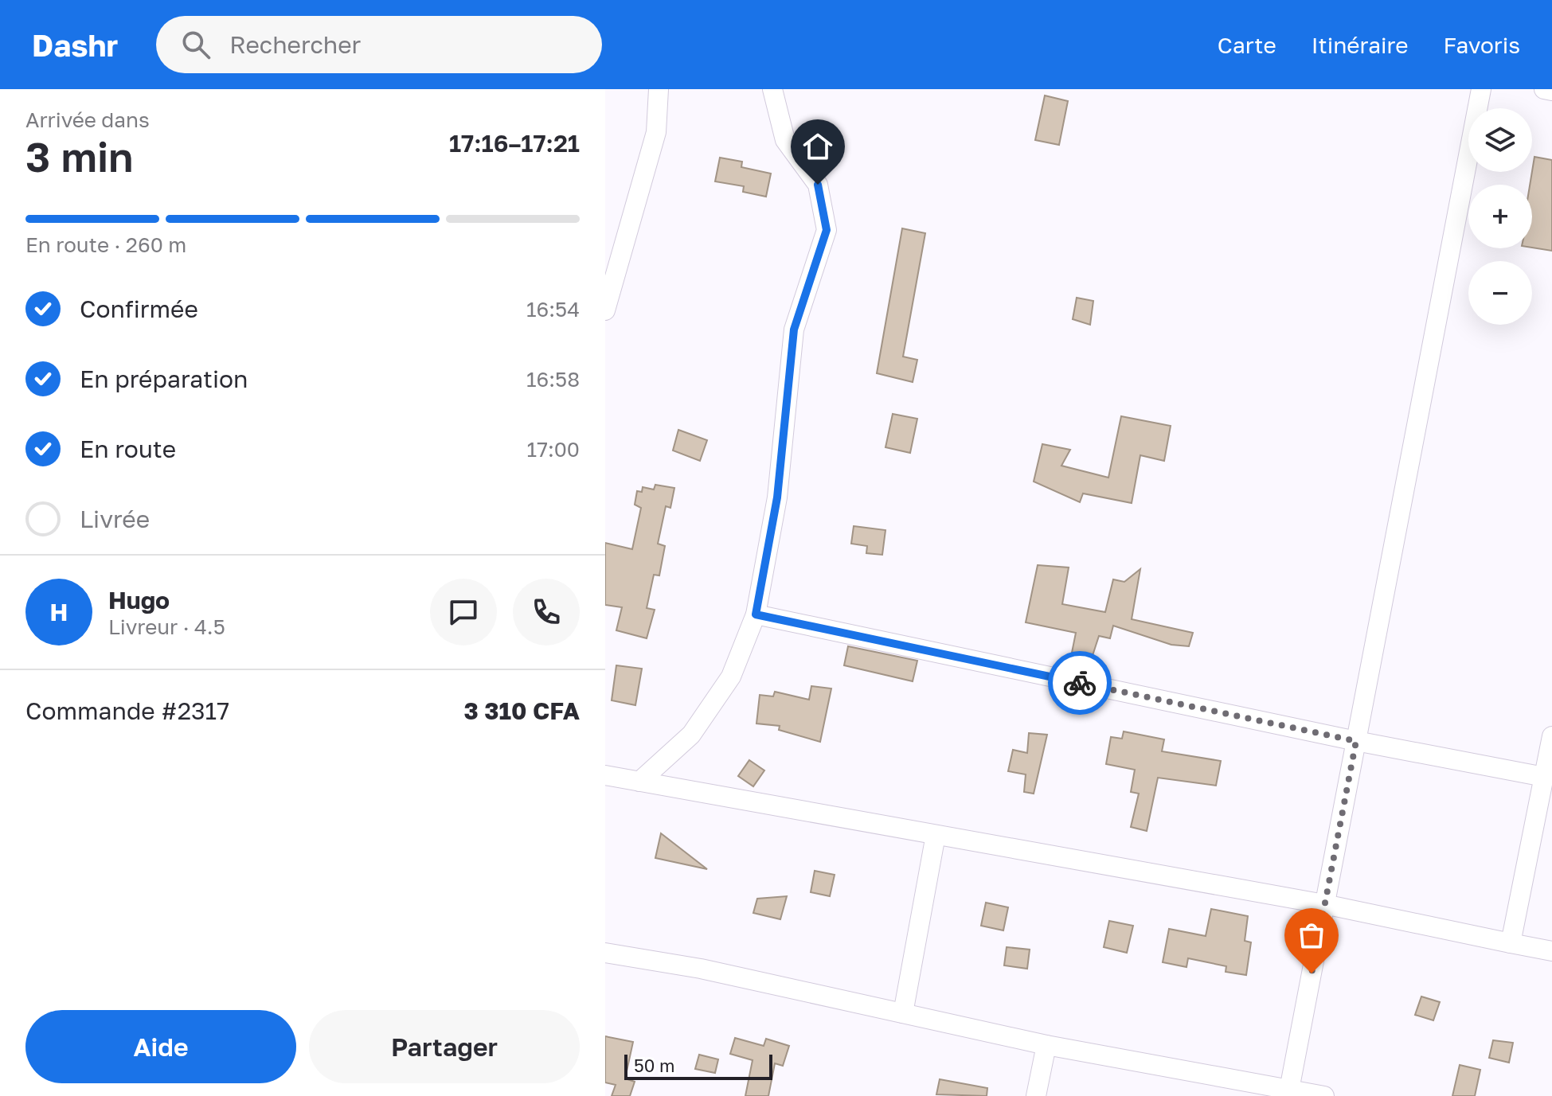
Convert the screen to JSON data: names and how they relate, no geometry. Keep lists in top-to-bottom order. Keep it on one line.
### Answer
{"scale_bar":"50 m","page":{"header":"Dashr","search":"Rechercher","nav":["Carte","Itinéraire","Favoris"],"heading":["3 min","Arrivée dans","17:16–17:21"],"panel":["Hugo","Livreur · 4.5","Commande #2317","3 310 CFA"],"map_buttons":["+","−"],"bar":"En route · 260 m","list":[["Confirmée","16:54"],["En préparation","16:58"],["En route","17:00"],"Livrée"],"round":"H","buttons":["Aide","Partager"],"scale":"50 m"}}
